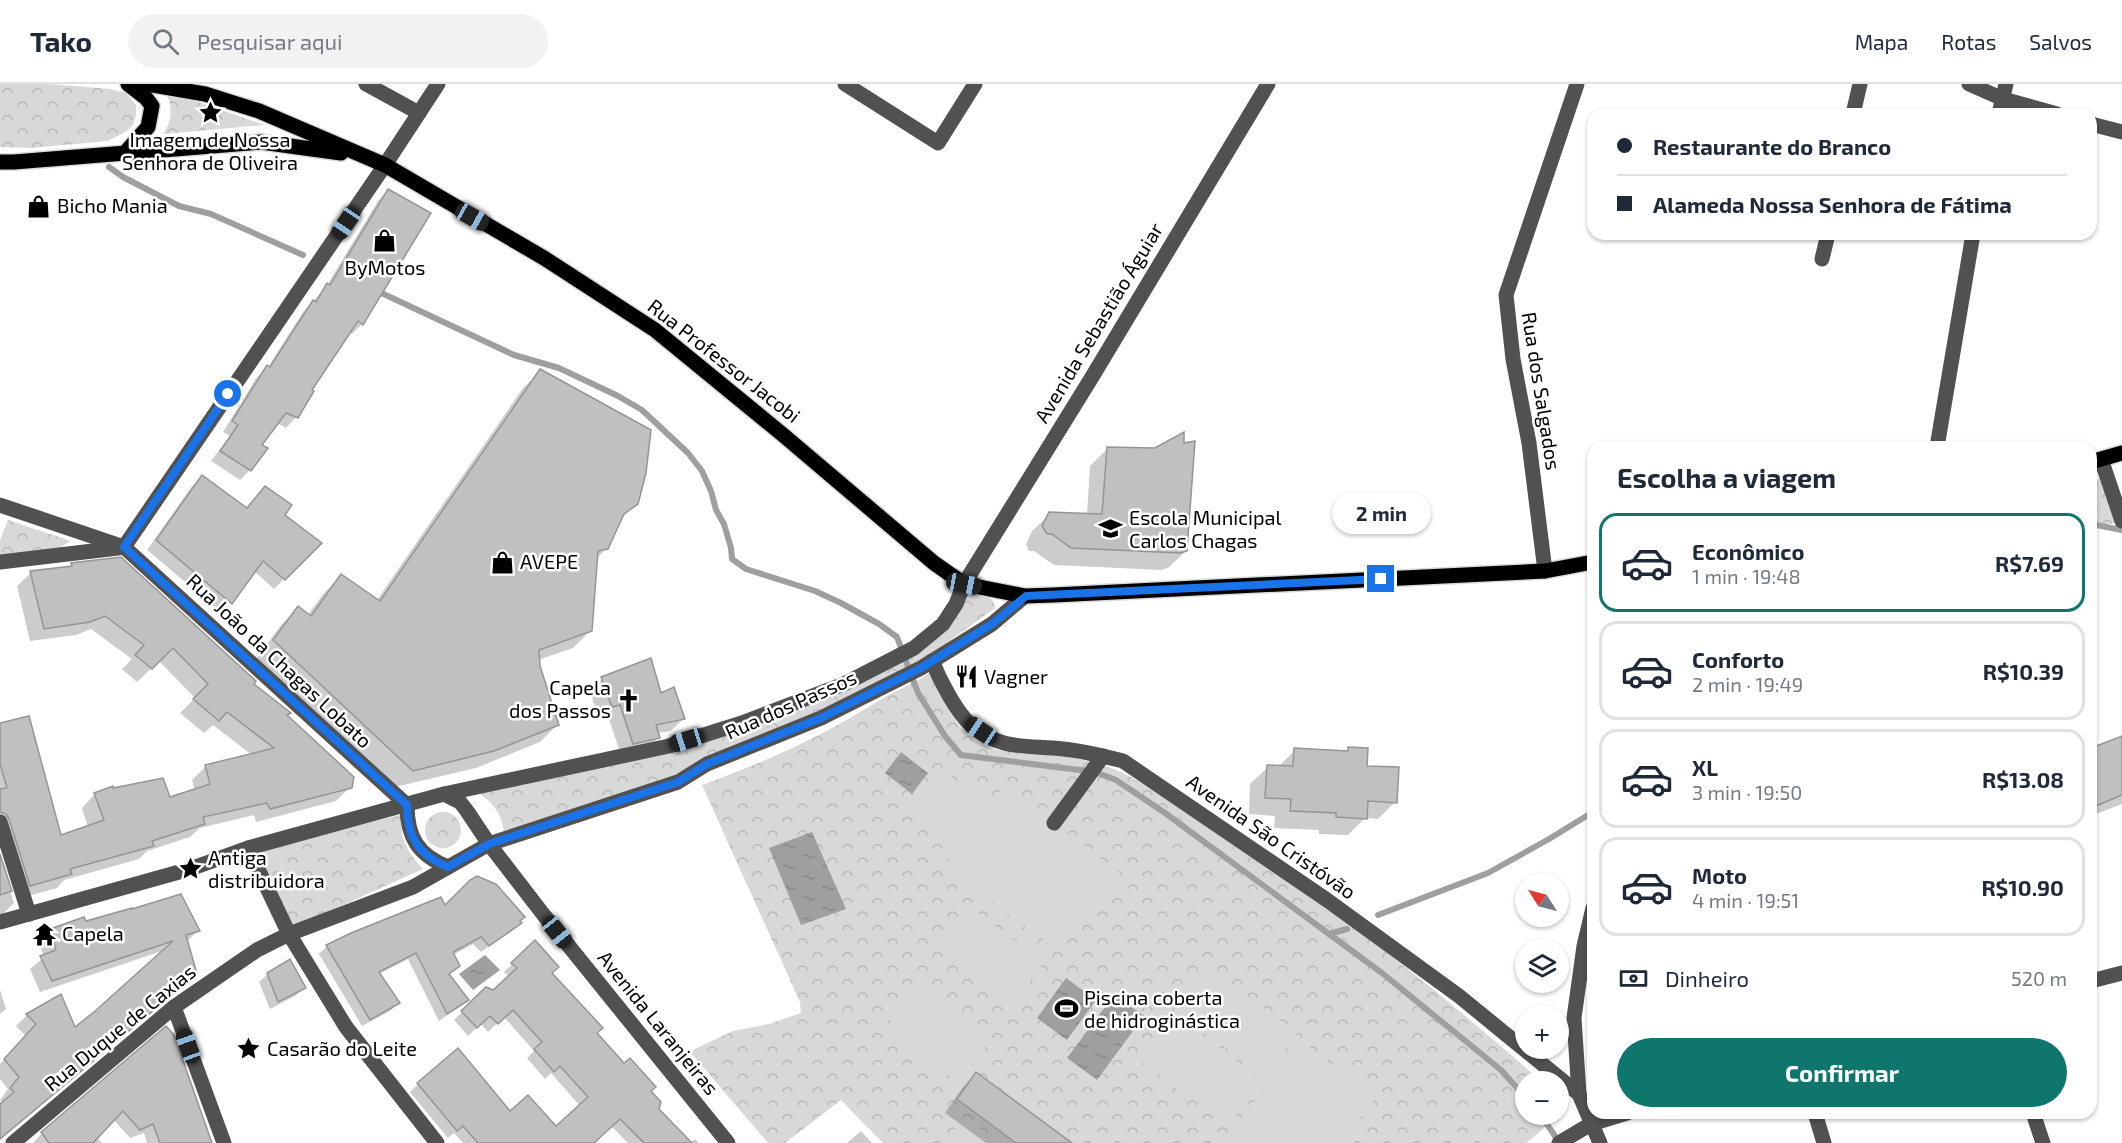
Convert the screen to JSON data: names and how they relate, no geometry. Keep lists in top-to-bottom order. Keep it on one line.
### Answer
{"streets":{"main road":["Rua Professor Jacobi"],"street":["Avenida Sebastião Águiar","Rua dos Salgados","Rua João da Chagas Lobato","Rua dos Passos","Avenida São Cristóvão","Avenida Laranjeiras","Rua Duque de Caxias"]},"crossings":[["Avenida Sebastião Águiar","Rua Professor Jacobi"],["Avenida Sebastião Águiar","Rua dos Passos"],["Rua Professor Jacobi","Rua dos Salgados"],["Rua Professor Jacobi","Rua dos Passos"],["Rua João da Chagas Lobato","Rua dos Passos"],["Rua João da Chagas Lobato","Avenida Laranjeiras"],["Rua João da Chagas Lobato","Rua Duque de Caxias"],["Rua dos Passos","Avenida São Cristóvão"],["Rua dos Passos","Avenida Laranjeiras"],["Rua dos Passos","Rua Duque de Caxias"],["Avenida Laranjeiras","Rua Duque de Caxias"]],"places":{"place":["Imagem de Nossa Senhora de Oliveira","Antiga distribuidora","Casarão do Leite"],"shop":["Bicho Mania","ByMotos","AVEPE"],"school or university":["Escola Municipal Carlos Chagas"],"restaurant":["Vagner"],"church":["Capela dos Passos"],"temple":["Capela"],"sports":["Piscina coberta de hidroginástica"]},"north":"top left","page":{"header":"Tako","search":"Pesquisar aqui","nav":["Mapa","Rotas","Salvos"],"banner":["Restaurante do Branco","Alameda Nossa Senhora de Fátima"],"heading":"Escolha a viagem","bubble":"2 min","list":[{"name":"Econômico","note":"1 min · 19:48","value":"R$7.69"},{"name":"Conforto","note":"2 min · 19:49","value":"R$10.39"},{"name":"XL","note":"3 min · 19:50","value":"R$13.08"},{"name":"Moto","note":"4 min · 19:51","value":"R$10.90"}],"map_buttons":["+","−"],"pay":["Dinheiro","520 m"],"buttons":"Confirmar"}}
